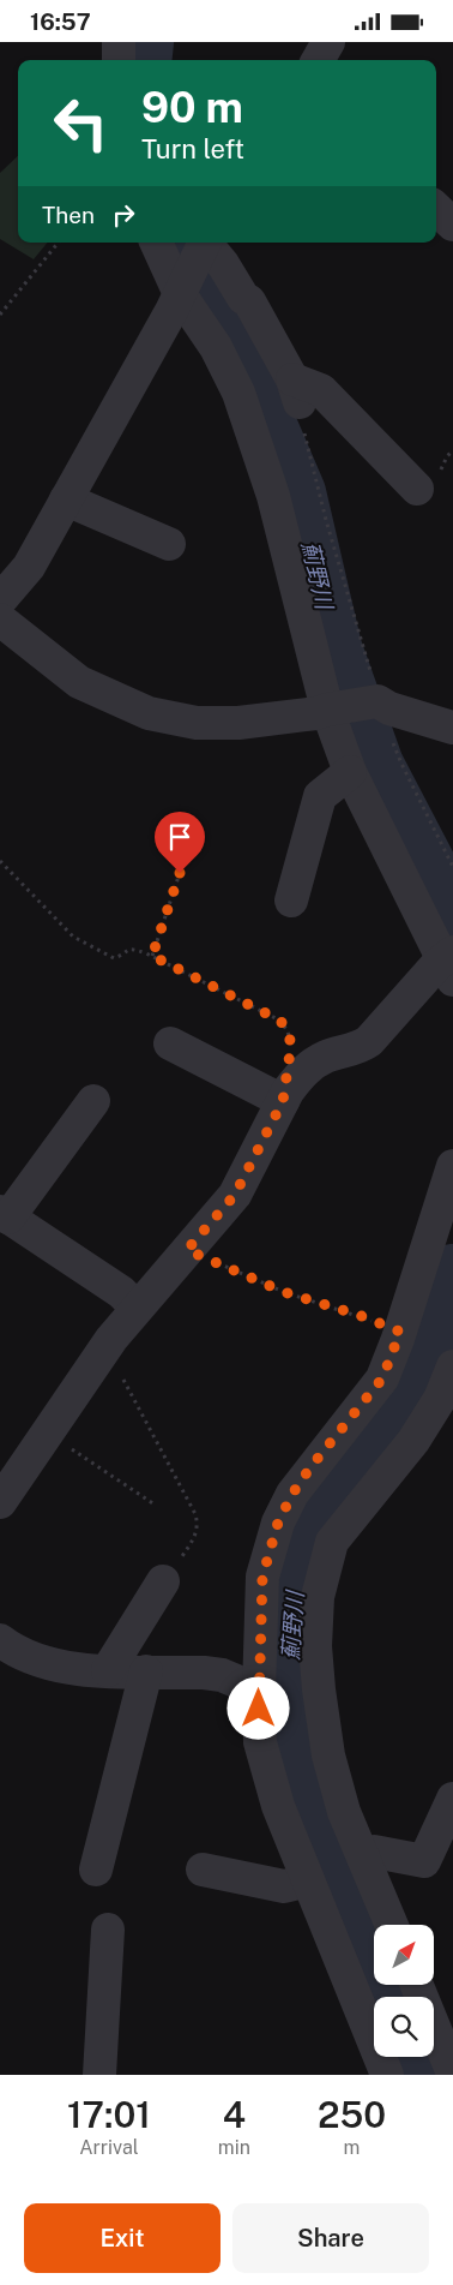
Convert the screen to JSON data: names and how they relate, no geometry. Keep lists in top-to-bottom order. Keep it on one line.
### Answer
{"water":["薊野川"],"north":"top right","page":{"status":"16:57","turn":["90 m","Turn left"],"then":"Then","eta":["17:01","Arrival","4","min","250","m"],"buttons":["Exit","Share"]}}
